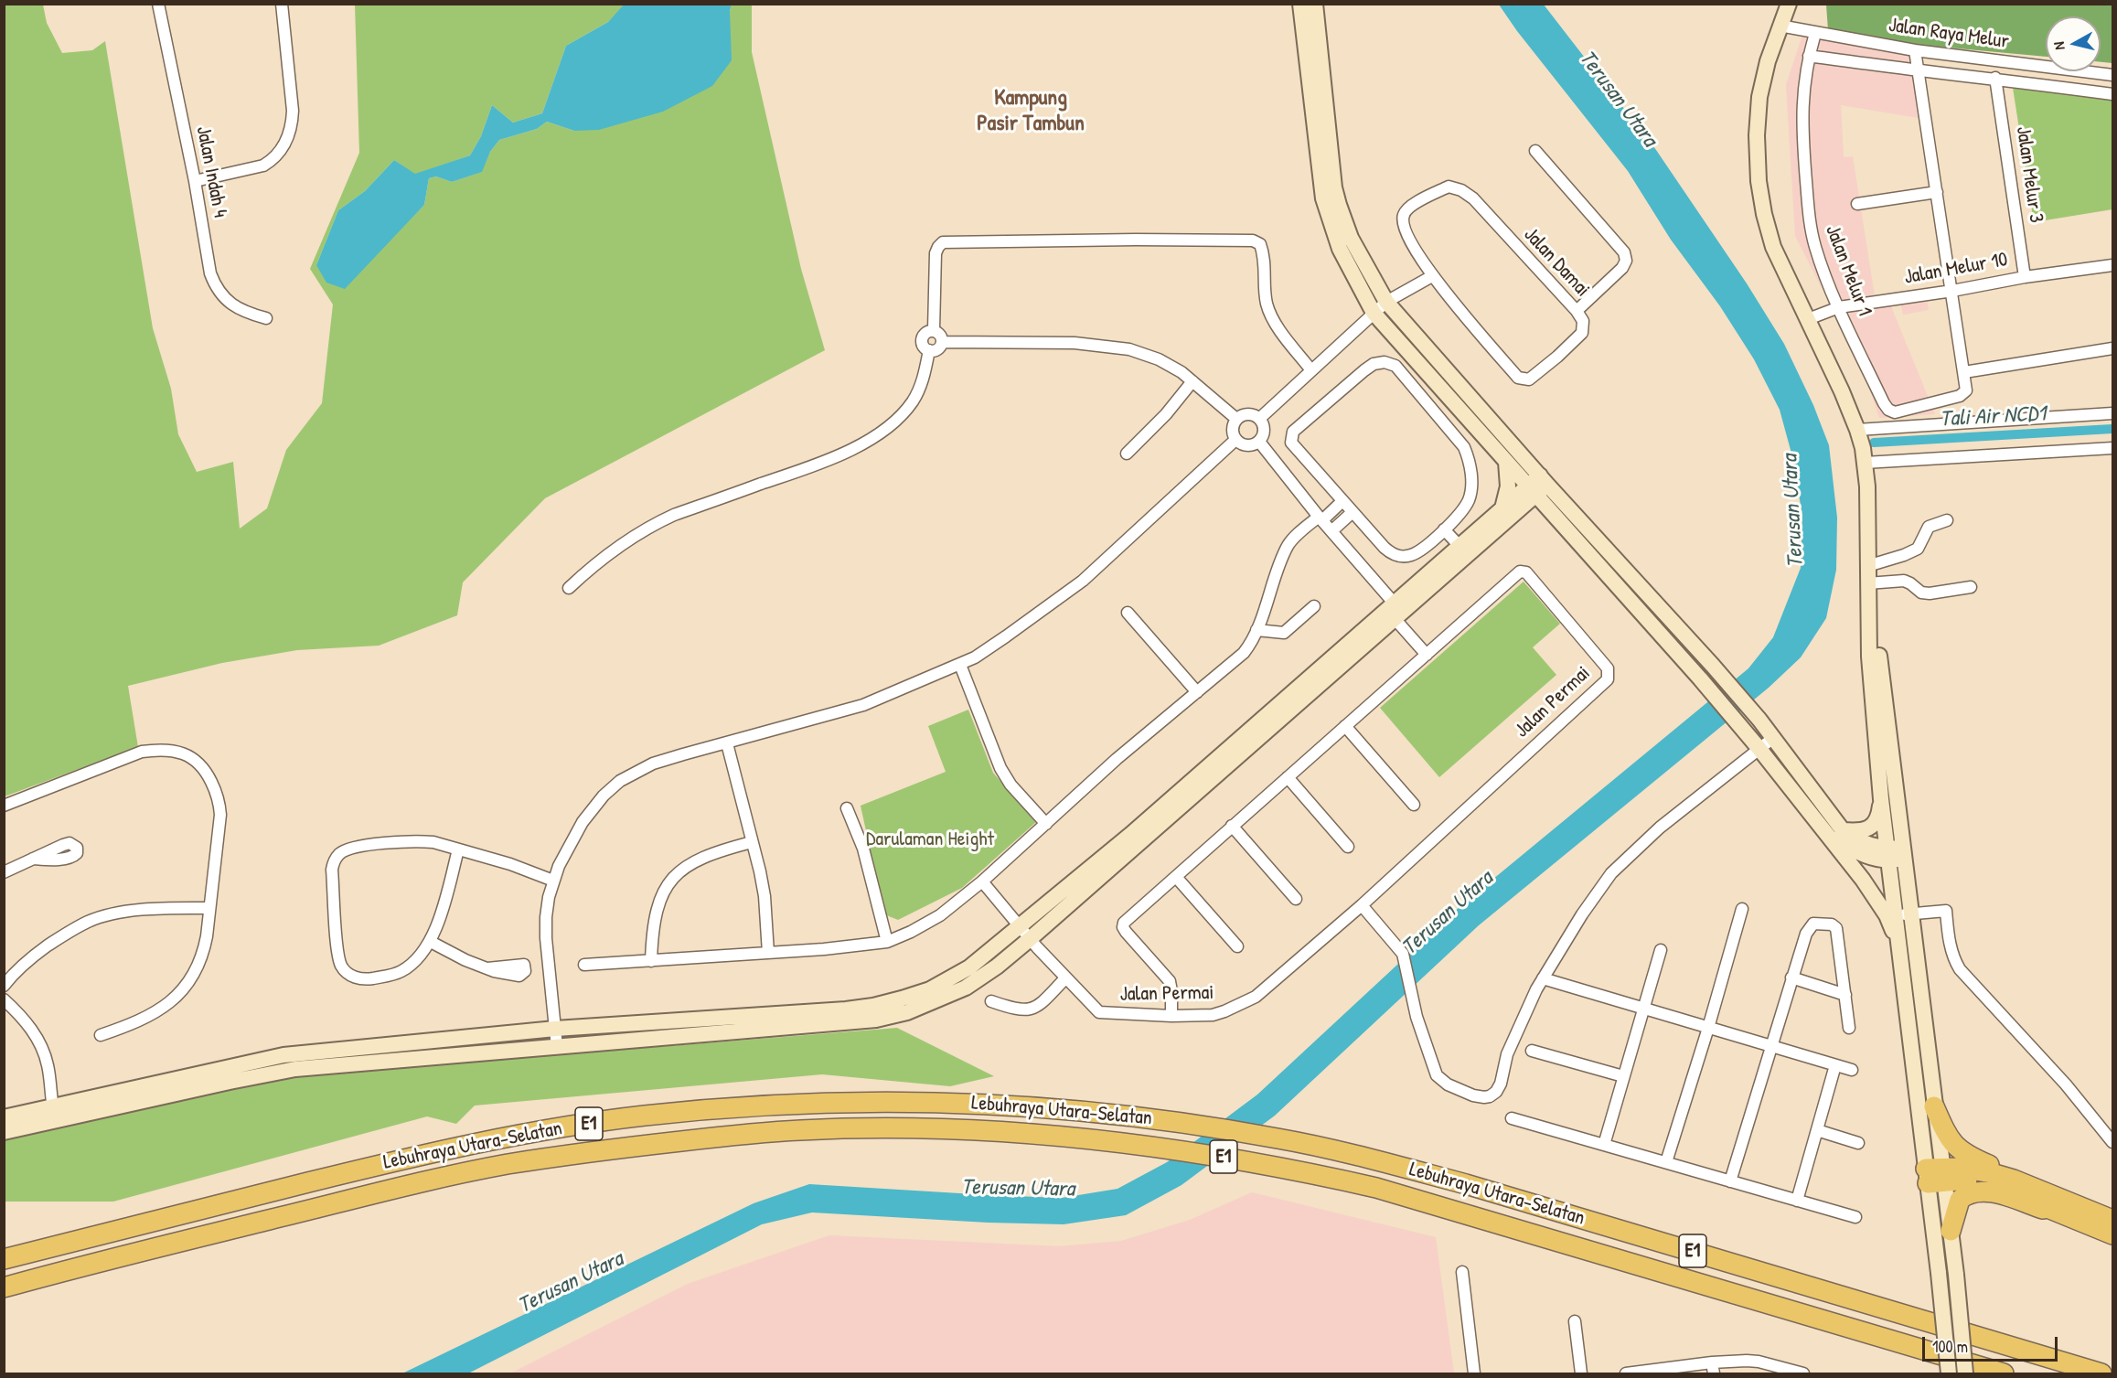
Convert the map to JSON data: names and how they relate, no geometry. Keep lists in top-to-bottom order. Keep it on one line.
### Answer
{"streets":{"highway":["Lebuhraya Utara–Selatan","E1"],"street":["Jalan Raya Melur","Jalan Indah 4","Jalan Melur 3","Jalan Damai","Jalan Melur 10","Jalan Melur 1","Jalan Permai"]},"crossings":[["Jalan Raya Melur","Jalan Melur 1"],["Jalan Melur 3","Jalan Melur 10"],["Jalan Melur 10","Jalan Melur 1"]],"districts":["Kampung Pasir Tambun"],"water":["Terusan Utara","Tali Air NCD1"],"parks":["Darulaman Height"],"scale_bar":"100 m","north":"left"}
